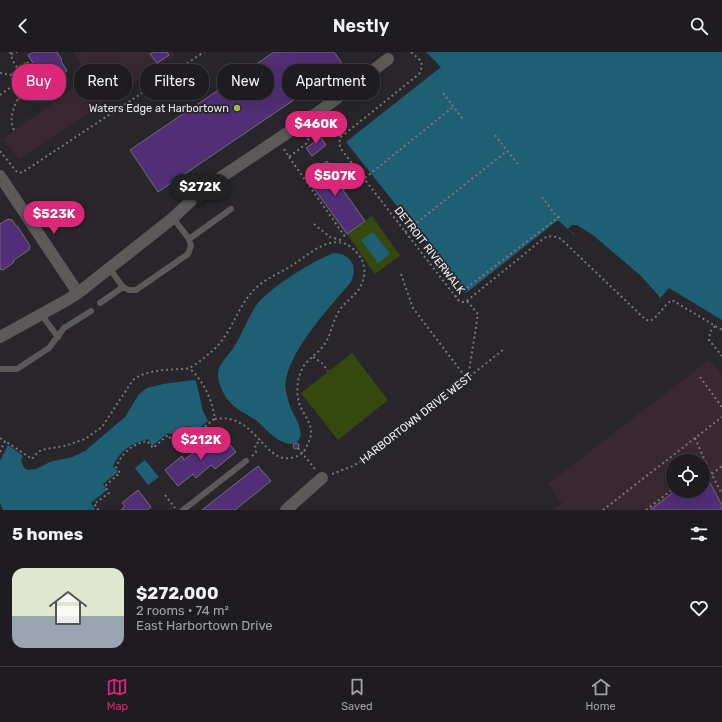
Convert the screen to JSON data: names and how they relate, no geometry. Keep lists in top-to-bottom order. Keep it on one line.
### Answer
{"streets":{"path":["DETROIT RIVERWALK","HARBORTOWN DRIVE WEST"]},"places":["Waters Edge at Harbortown"],"page":{"header":"Nestly","chip":["Buy","Rent","Filters","New","Apartment"],"price":["$460K","$507K","$272K","$523K","$212K"],"heading":"5 homes","list":[{"name":"$272,000","note":"2 rooms · 74 m² · East Harbortown Drive"}],"tabs":["Map","Saved","Home"]}}
